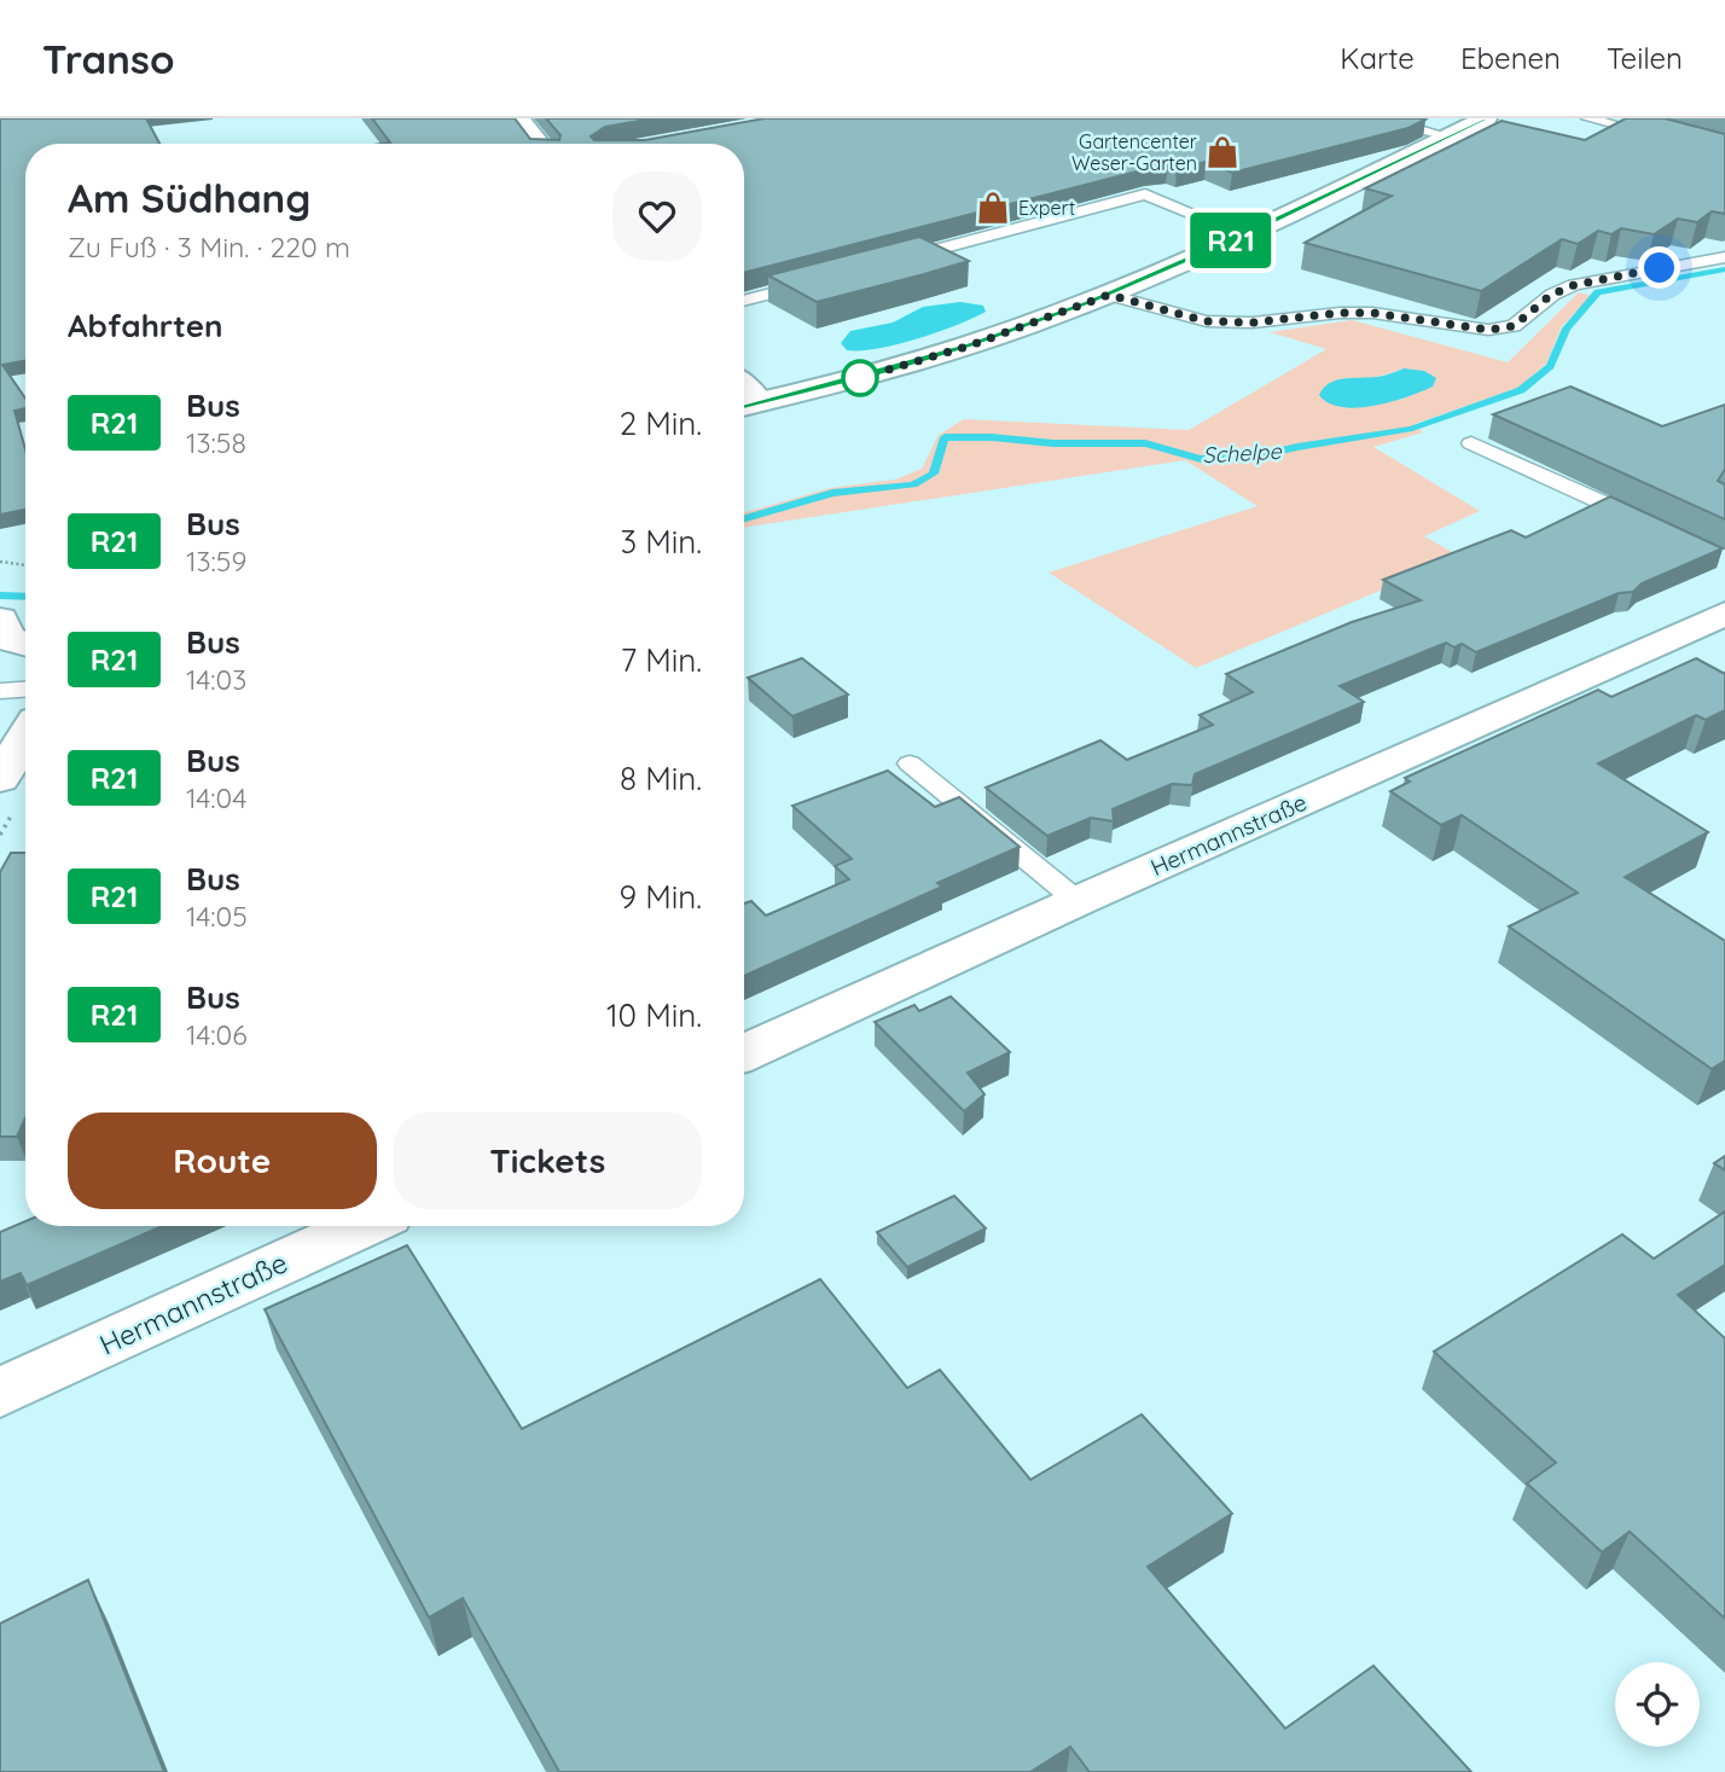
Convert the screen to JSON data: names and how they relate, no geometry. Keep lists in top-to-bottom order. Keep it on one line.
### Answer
{"streets":{"street":["Hermannstraße"]},"water":["Schelpe"],"places":{"shop":["Gartencenter Weser-Garten","Expert"]},"lines":["bus line R21"],"page":{"header":"Transo","nav":["Karte","Ebenen","Teilen"],"on_map":"R21","heading":[["Am Südhang","Zu Fuß · 3 Min. · 220 m"],"Abfahrten"],"list":[{"mark":"R21","name":"Bus","note":"13:58","value":"2 Min."},{"mark":"R21","name":"Bus","note":"13:59","value":"3 Min."},{"mark":"R21","name":"Bus","note":"14:03","value":"7 Min."},{"mark":"R21","name":"Bus","note":"14:04","value":"8 Min."},{"mark":"R21","name":"Bus","note":"14:05","value":"9 Min."},{"mark":"R21","name":"Bus","note":"14:06","value":"10 Min."}],"buttons":["Route","Tickets"]}}
